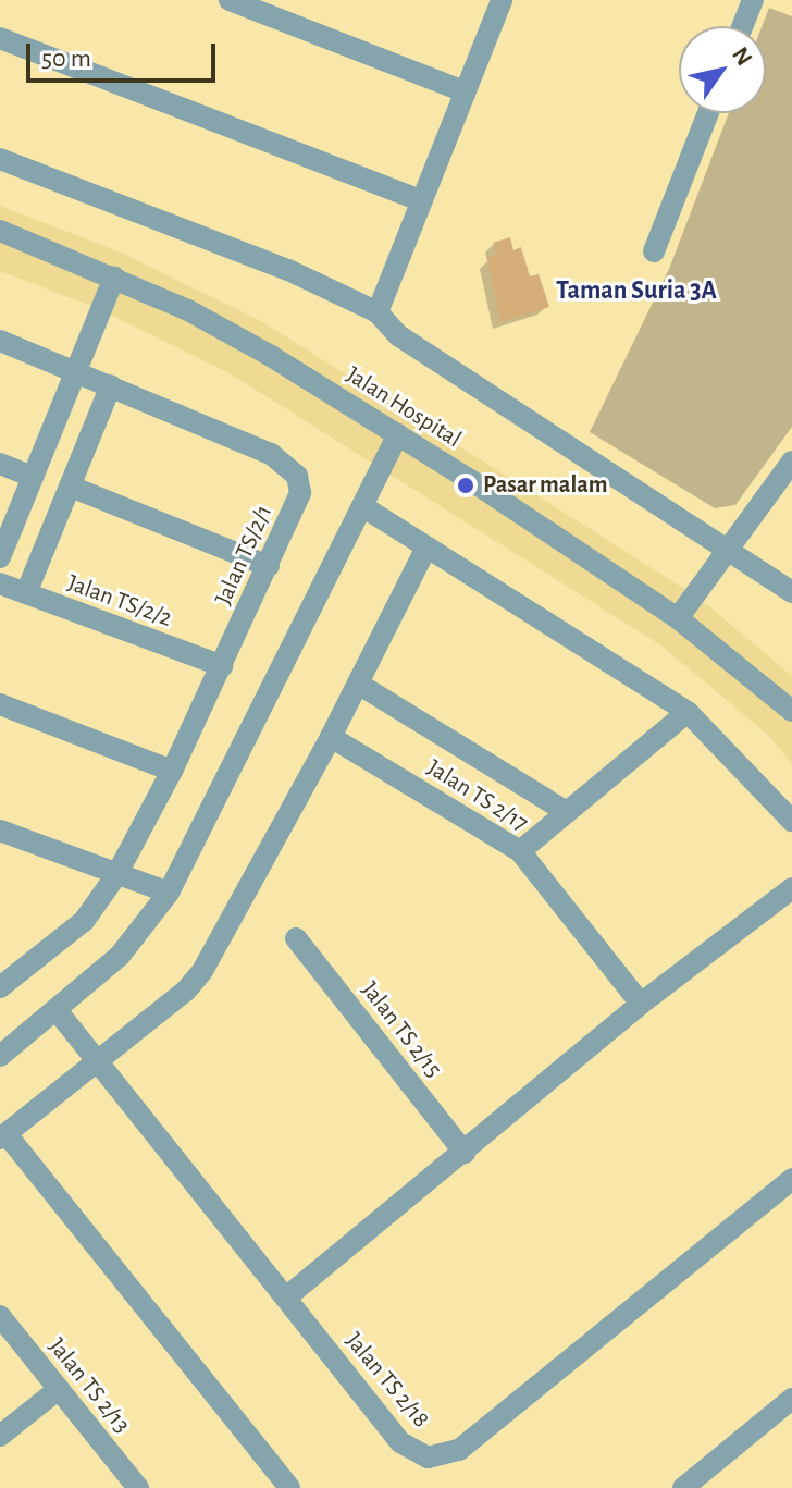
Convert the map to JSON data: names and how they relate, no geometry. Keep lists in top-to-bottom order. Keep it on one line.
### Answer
{"streets":{"street":["Jalan Hospital","Jalan TS/2/1","Jalan TS/2/2","Jalan TS 2/17","Jalan TS 2/15","Jalan TS 2/18","Jalan TS 2/13"]},"crossings":[["Jalan TS/2/1","Jalan TS/2/2"]],"districts":["Taman Suria 3A"],"places":["Pasar malam"],"scale_bar":"50 m","north":"top right"}
